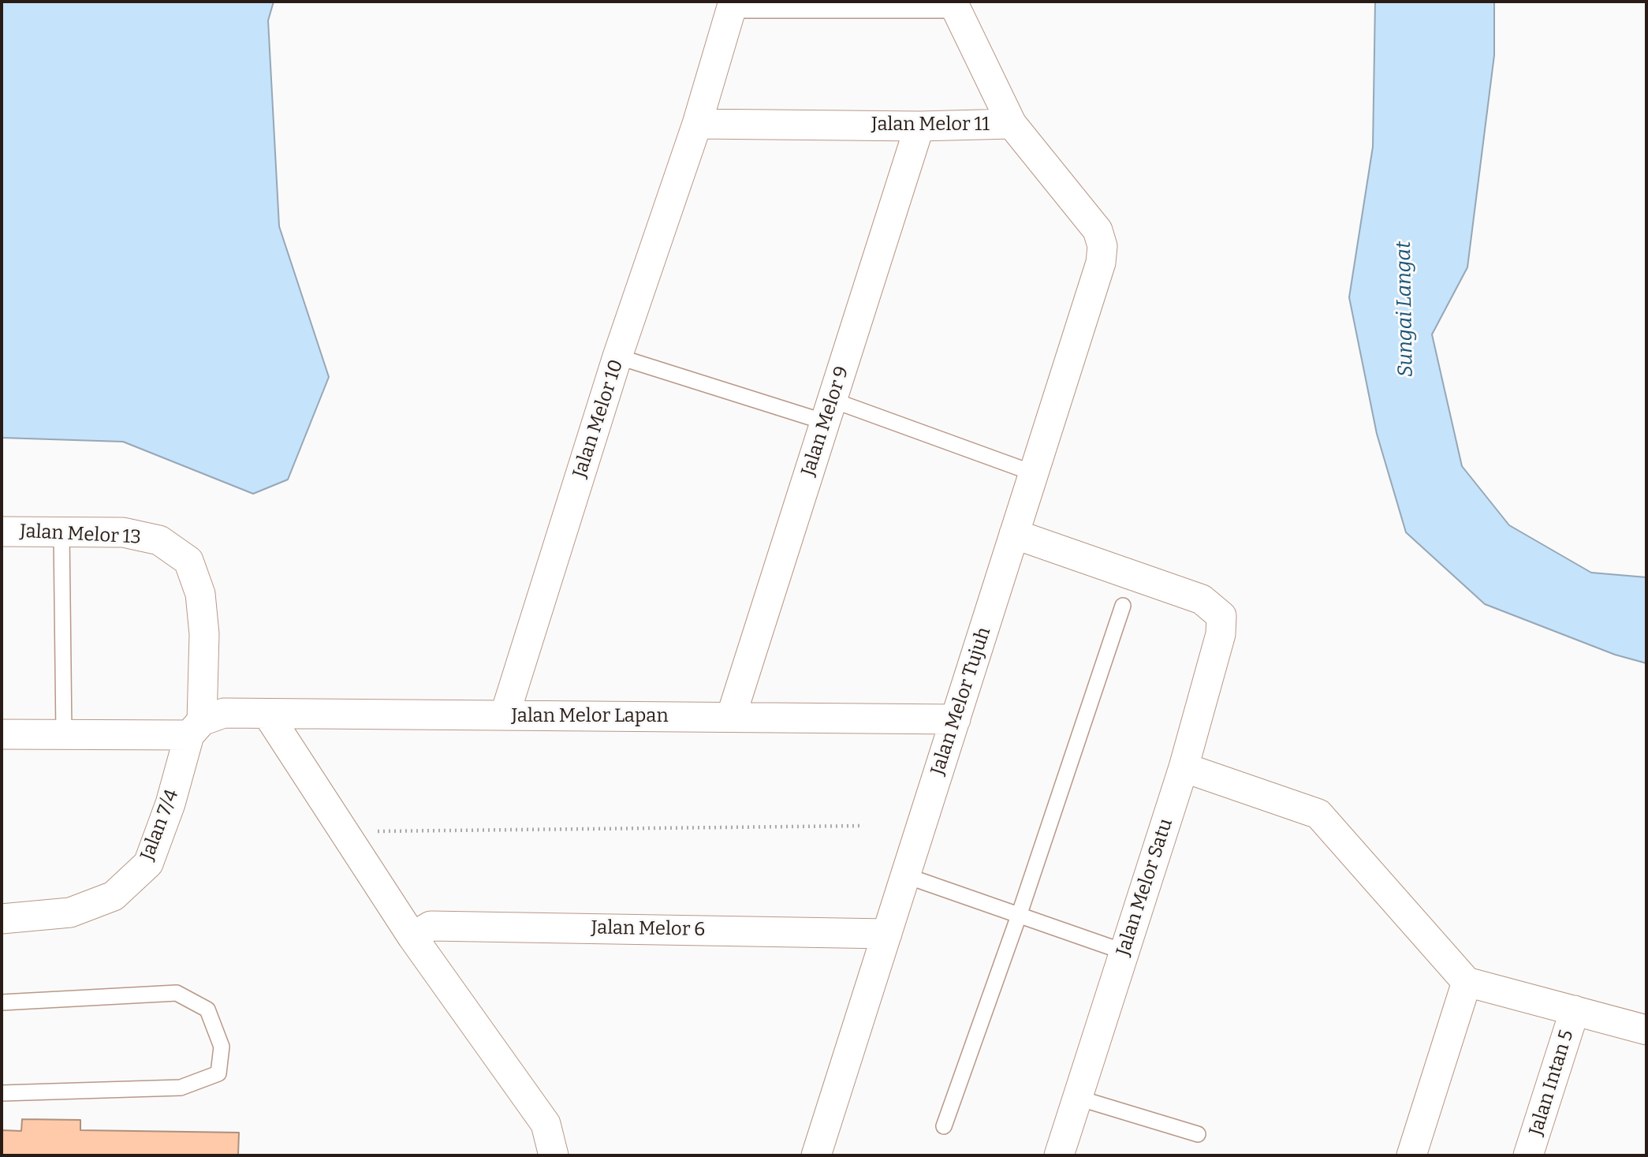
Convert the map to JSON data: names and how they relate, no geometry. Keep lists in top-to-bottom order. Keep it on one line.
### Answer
{"streets":{"street":["Jalan Melor 11","Jalan Melor 10","Jalan Melor 9","Jalan Melor 13","Jalan Melor Tujuh","Jalan Melor Lapan","Jalan 7/4","Jalan Melor Satu","Jalan Melor 6","Jalan Intan 5"]},"crossings":[["Jalan Melor 11","Jalan Melor 10"],["Jalan Melor 11","Jalan Melor 9"],["Jalan Melor 11","Jalan Melor Tujuh"],["Jalan Melor 10","Jalan Melor Lapan"],["Jalan Melor 9","Jalan Melor Lapan"],["Jalan Melor 13","Jalan Melor Lapan"],["Jalan Melor 13","Jalan 7/4"],["Jalan Melor Tujuh","Jalan Melor Lapan"],["Jalan Melor Tujuh","Jalan Melor Satu"],["Jalan Melor Tujuh","Jalan Melor 6"],["Jalan Melor Lapan","Jalan 7/4"]],"water":["Sungai Langat"]}
